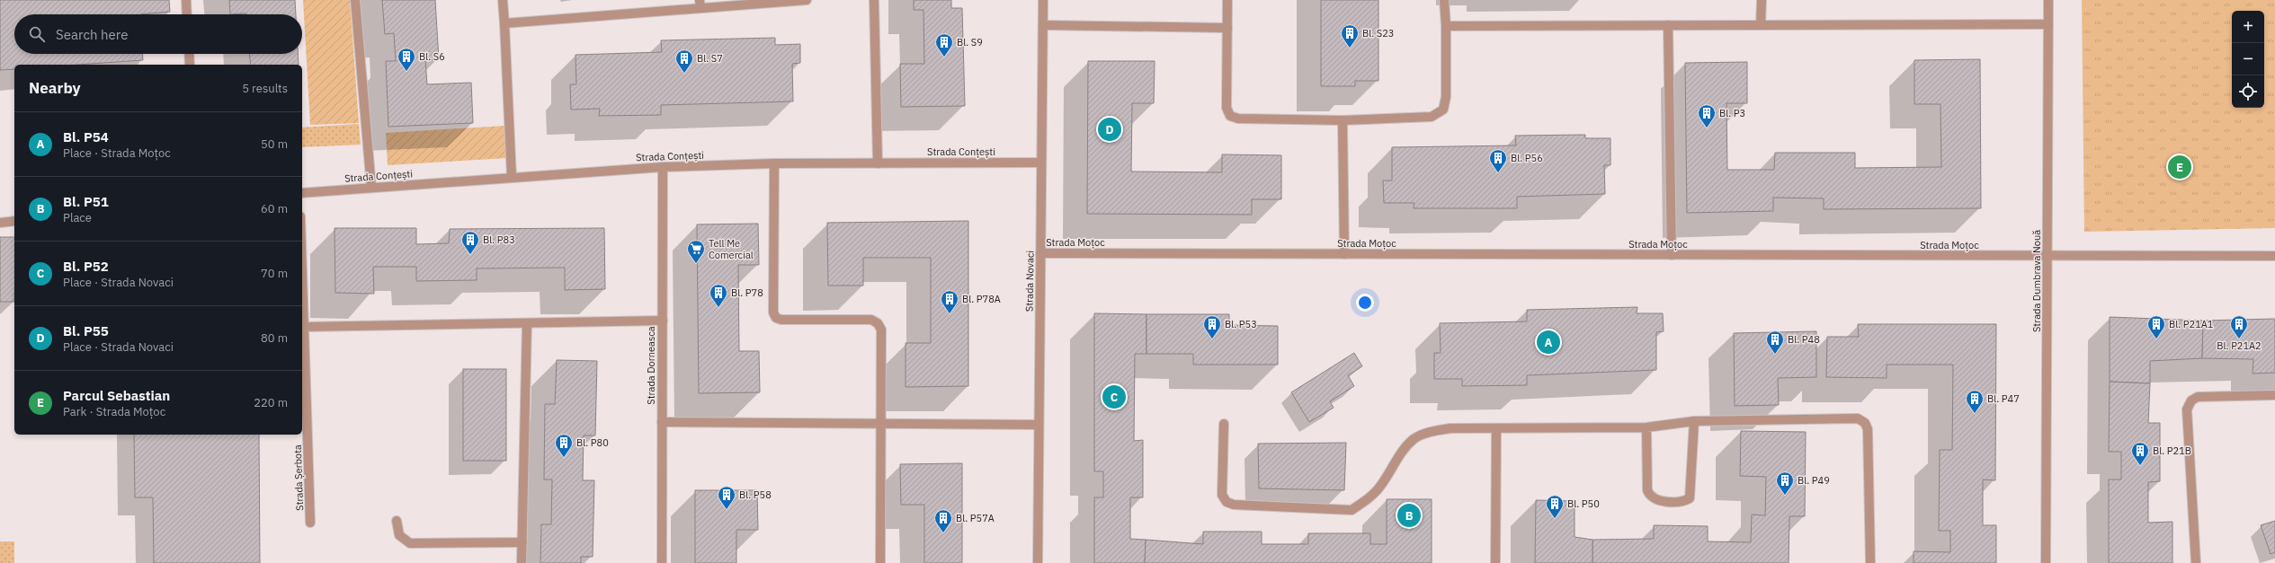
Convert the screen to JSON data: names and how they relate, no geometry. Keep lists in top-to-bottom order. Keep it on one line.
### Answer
{"streets":{"street":["Strada Conțești","Strada Moțoc","Strada Novaci","Strada Dumbrava Nouă","Strada Dorneasca","Strada Șerbota"]},"crossings":[["Strada Conțești","Strada Novaci"],["Strada Conțești","Strada Dorneasca"],["Strada Moțoc","Strada Novaci"],["Strada Moțoc","Strada Dumbrava Nouă"]],"places":{"building":["Bl. S23","Bl. S9","Bl. S6","Bl. S7","Bl. P3","Bl. P56","Bl. P83","Bl. P78","Bl. P78A","Bl. P53","Bl. P21A1","Bl. P21A2","Bl. P48","Bl. P47","Bl. P80","Bl. P21B","Bl. P49","Bl. P58","Bl. P50","Bl. P57A"],"supermarket":["Tell Me Comercial"]},"page":{"map_buttons":["+","−"],"search":"Search here","heading":["Nearby","5 results"],"list":[{"mark":"A","name":"Bl. P54","note":"Place · Strada Moțoc","value":"50 m"},{"mark":"B","name":"Bl. P51","note":"Place","value":"60 m"},{"mark":"C","name":"Bl. P52","note":"Place · Strada Novaci","value":"70 m"},{"mark":"D","name":"Bl. P55","note":"Place · Strada Novaci","value":"80 m"},{"mark":"E","name":"Parcul Sebastian","note":"Park · Strada Moțoc","value":"220 m"}],"pins":["D","E","A","C","B"]}}
